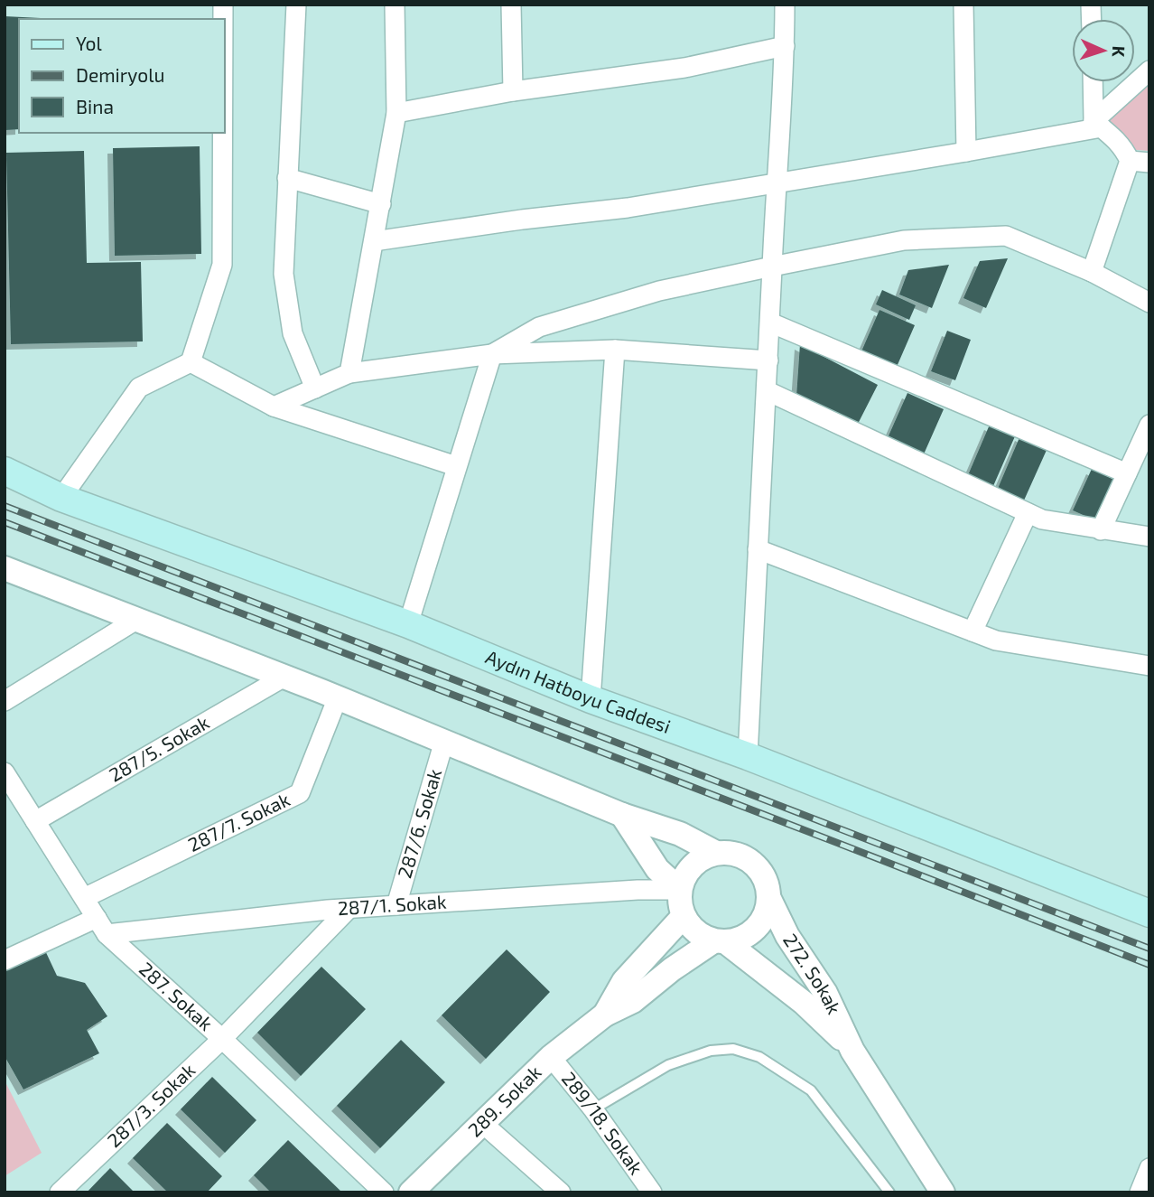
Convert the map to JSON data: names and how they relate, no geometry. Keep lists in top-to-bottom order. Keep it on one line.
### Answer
{"streets":{"main road":["Aydın Hatboyu Caddesi"],"street":["287/5. Sokak","287/7. Sokak","287/6. Sokak","287/1. Sokak","272. Sokak","287. Sokak","289. Sokak","287/3. Sokak","289/18. Sokak"]},"crossings":[["287/5. Sokak","287. Sokak"],["287/7. Sokak","287. Sokak"],["287/6. Sokak","287/1. Sokak"],["287/1. Sokak","272. Sokak"],["287/1. Sokak","287. Sokak"],["287/1. Sokak","287/3. Sokak"],["287. Sokak","287/3. Sokak"],["289. Sokak","289/18. Sokak"]],"legend":["Yol","Demiryolu","Bina"],"north":"right"}
